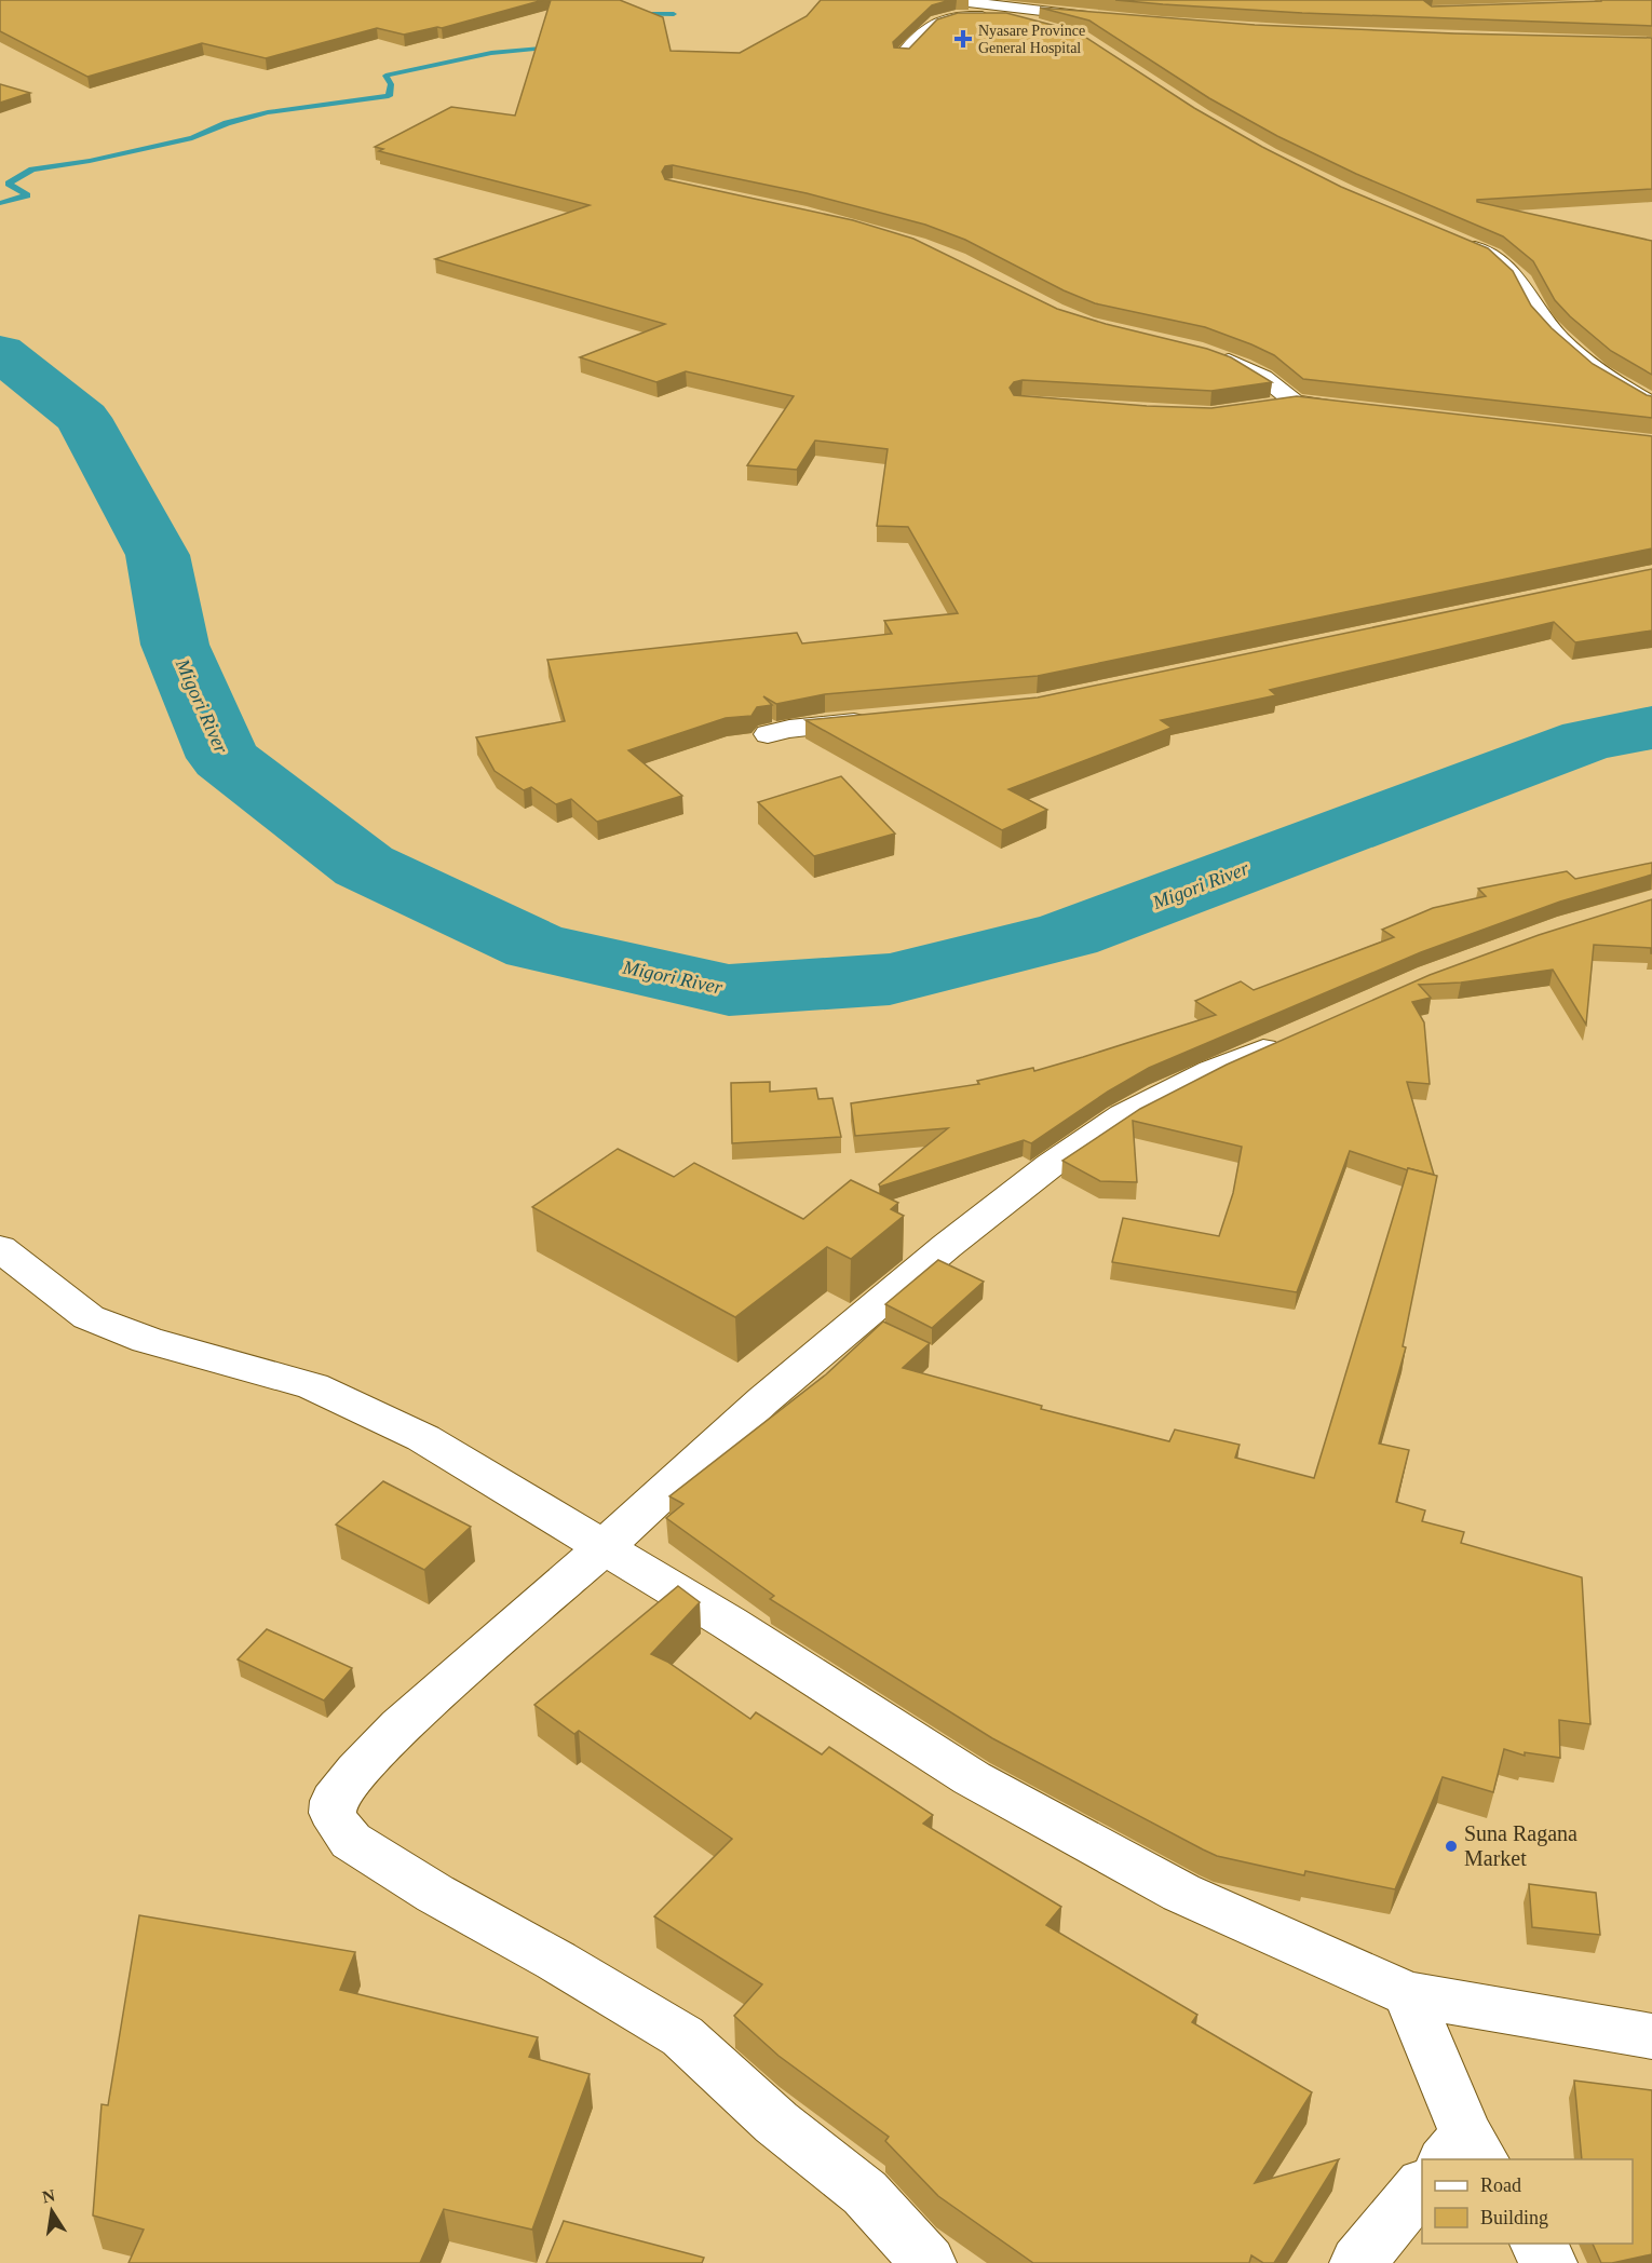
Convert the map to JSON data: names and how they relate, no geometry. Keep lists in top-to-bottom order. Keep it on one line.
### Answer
{"water":["Migori River"],"places":{"health":["Nyasare Province General Hospital"],"other":["Suna Ragana Market"]},"legend":["Road","Building"],"north":"top"}
